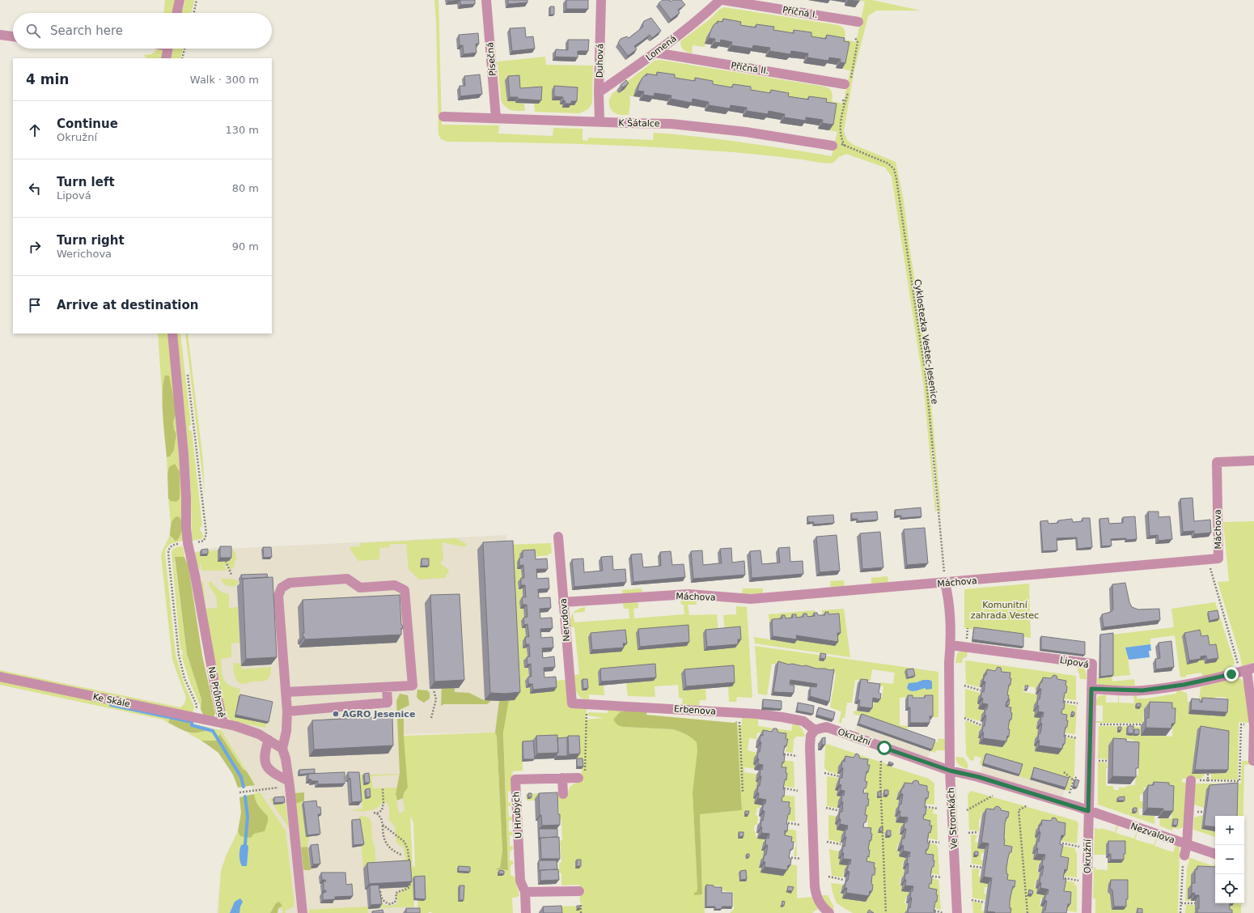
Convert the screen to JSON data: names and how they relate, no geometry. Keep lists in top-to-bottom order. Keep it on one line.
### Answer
{"streets":{"street":["Příčná I.","Lomená","Písečná","Duhová","Příčná II.","K Šátalce","Máchova","Nerudova","Lipová","Na Průhoně","Ke Skále","Erbenova","Okružní","U Hrubých","Ve Stromkách","Nezvalova"],"path":["Cyklostezka Vestec-Jesenice"]},"crossings":[["Lomená","Duhová"],["Lomená","Příčná II."],["Písečná","K Šátalce"],["Duhová","K Šátalce"],["K Šátalce","Cyklostezka Vestec-Jesenice"],["Cyklostezka Vestec-Jesenice","Máchova"],["Cyklostezka Vestec-Jesenice","Ve Stromkách"],["Máchova","Nerudova"],["Máchova","Ve Stromkách"],["Nerudova","Erbenova"],["Lipová","Okružní"],["Lipová","Ve Stromkách"],["Lipová","Nezvalova"],["Na Průhoně","Ke Skále"],["Erbenova","Okružní"],["Okružní","Ve Stromkách"],["Okružní","Nezvalova"]],"parks":["Komunitní zahrada Vestec"],"places":["AGRO Jesenice"],"page":{"search":"Search here","heading":["4 min","Walk · 300 m"],"list":[["Continue","Okružní","130 m"],["Turn left","Lipová","80 m"],["Turn right","Werichova","90 m"],"Arrive at destination"],"map_buttons":["+","−"]}}
